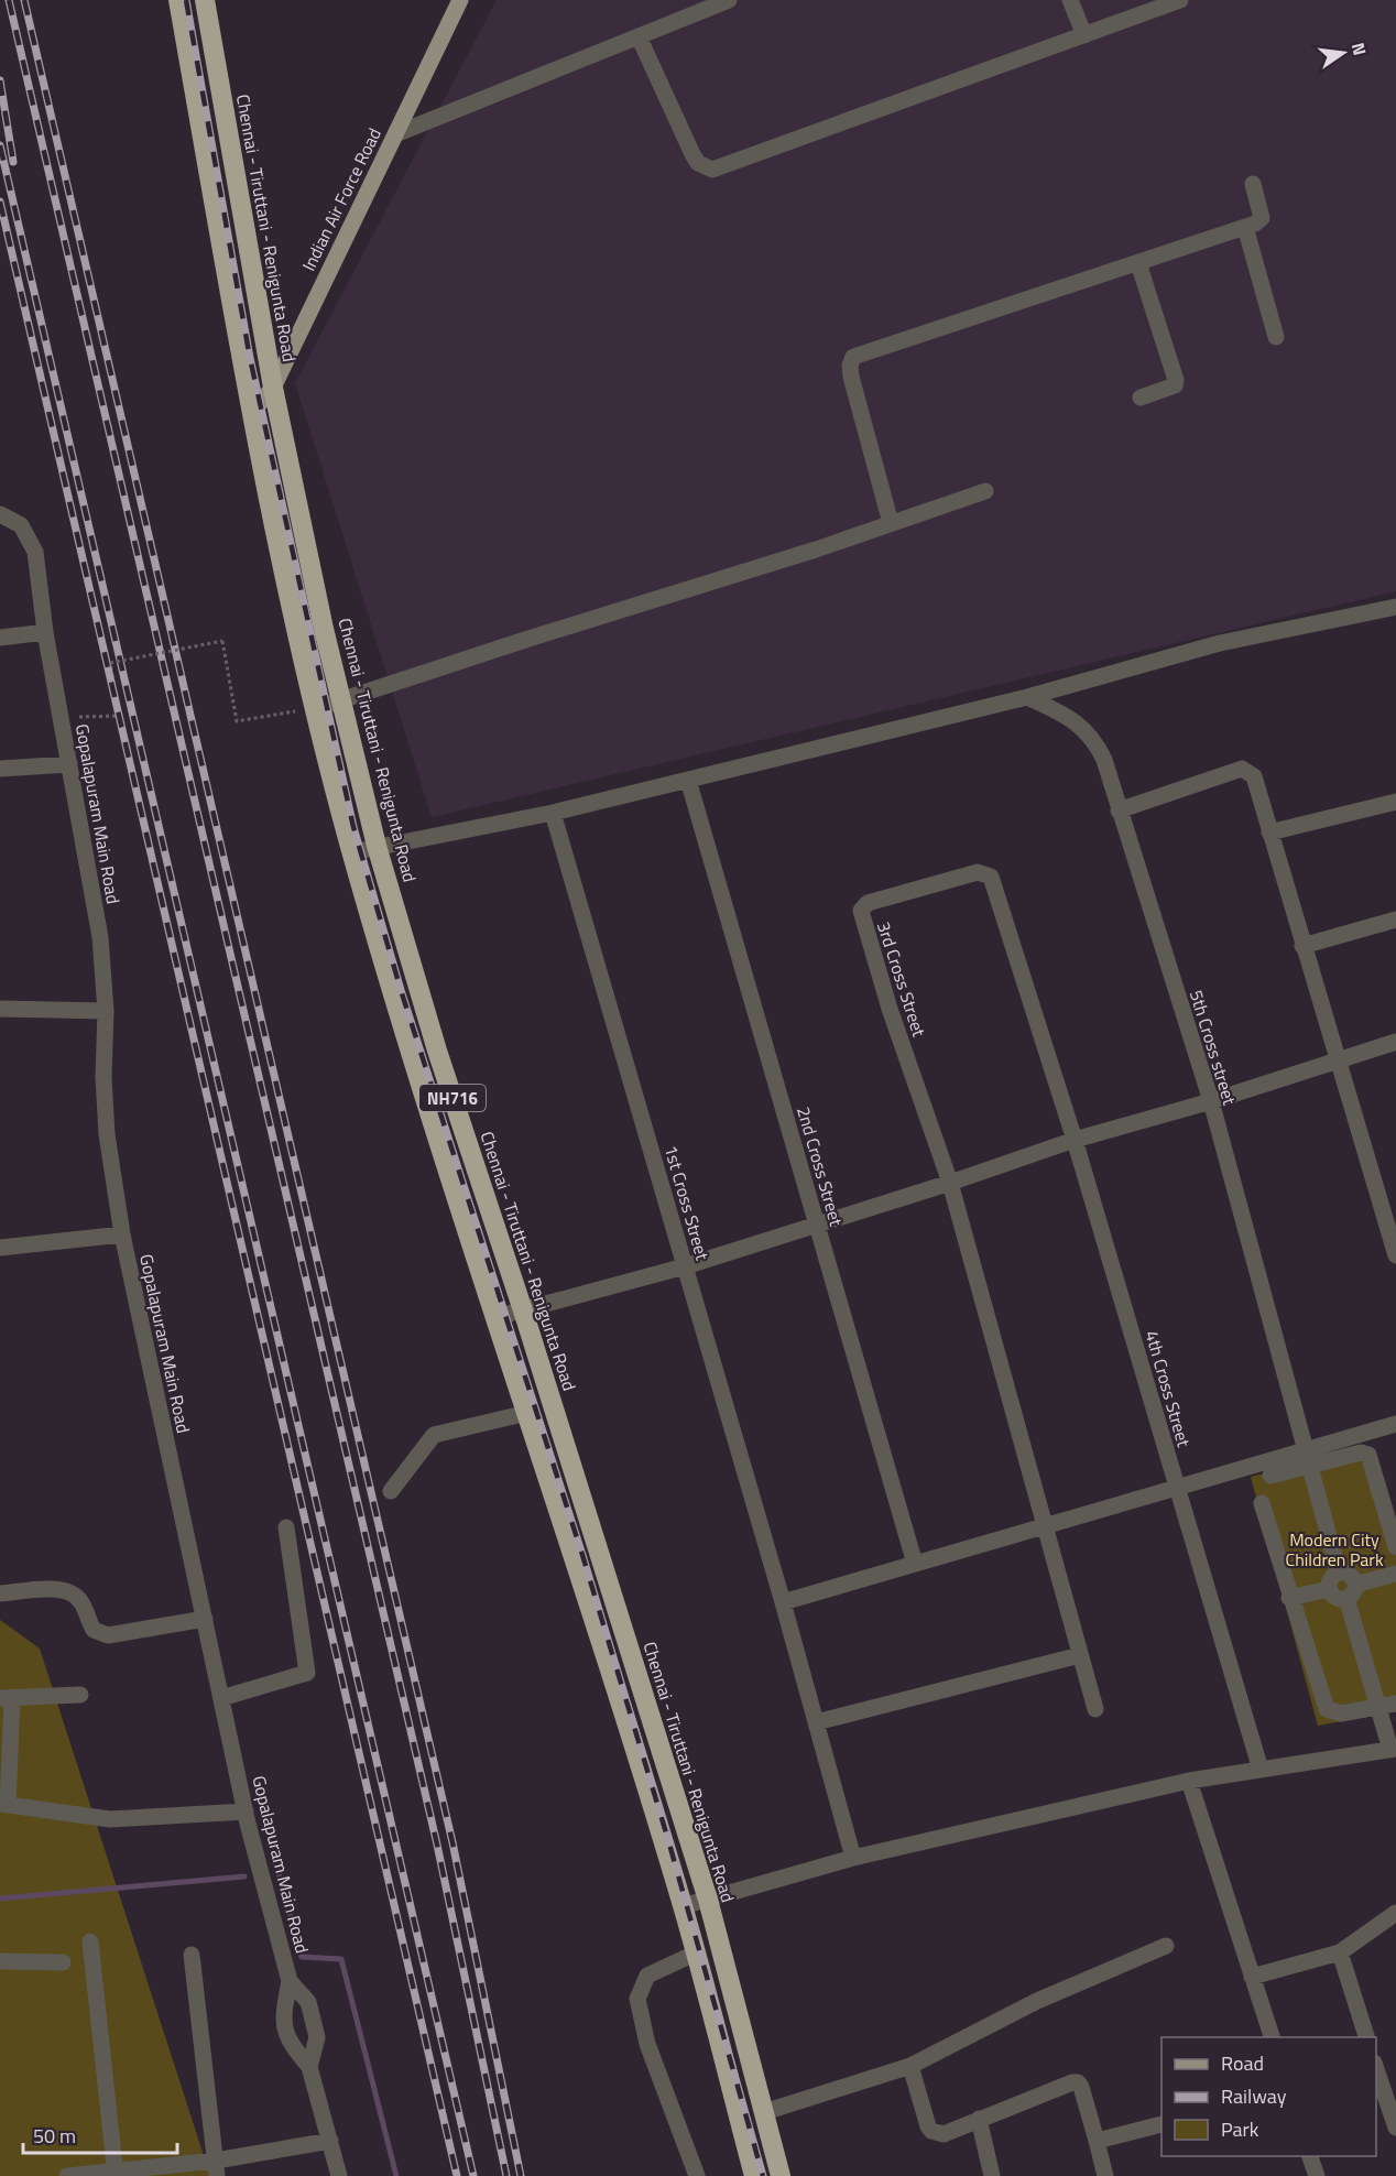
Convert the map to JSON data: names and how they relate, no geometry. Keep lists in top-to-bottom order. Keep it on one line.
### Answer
{"streets":{"highway":["Chennai - Tiruttani - Renigunta Road","NH716"],"main road":["Indian Air Force Road"],"street":["Gopalapuram Main Road","3rd Cross Street","5th Cross street","2nd Cross Street","1st Cross Street","4th Cross Street"]},"crossings":[["Indian Air Force Road","Chennai - Tiruttani - Renigunta Road"],["Indian Air Force Road","NH716"],["3rd Cross Street","4th Cross Street"]],"parks":["Modern City Children Park"],"legend":["Road","Railway","Park"],"scale_bar":"50 m","north":"right"}
